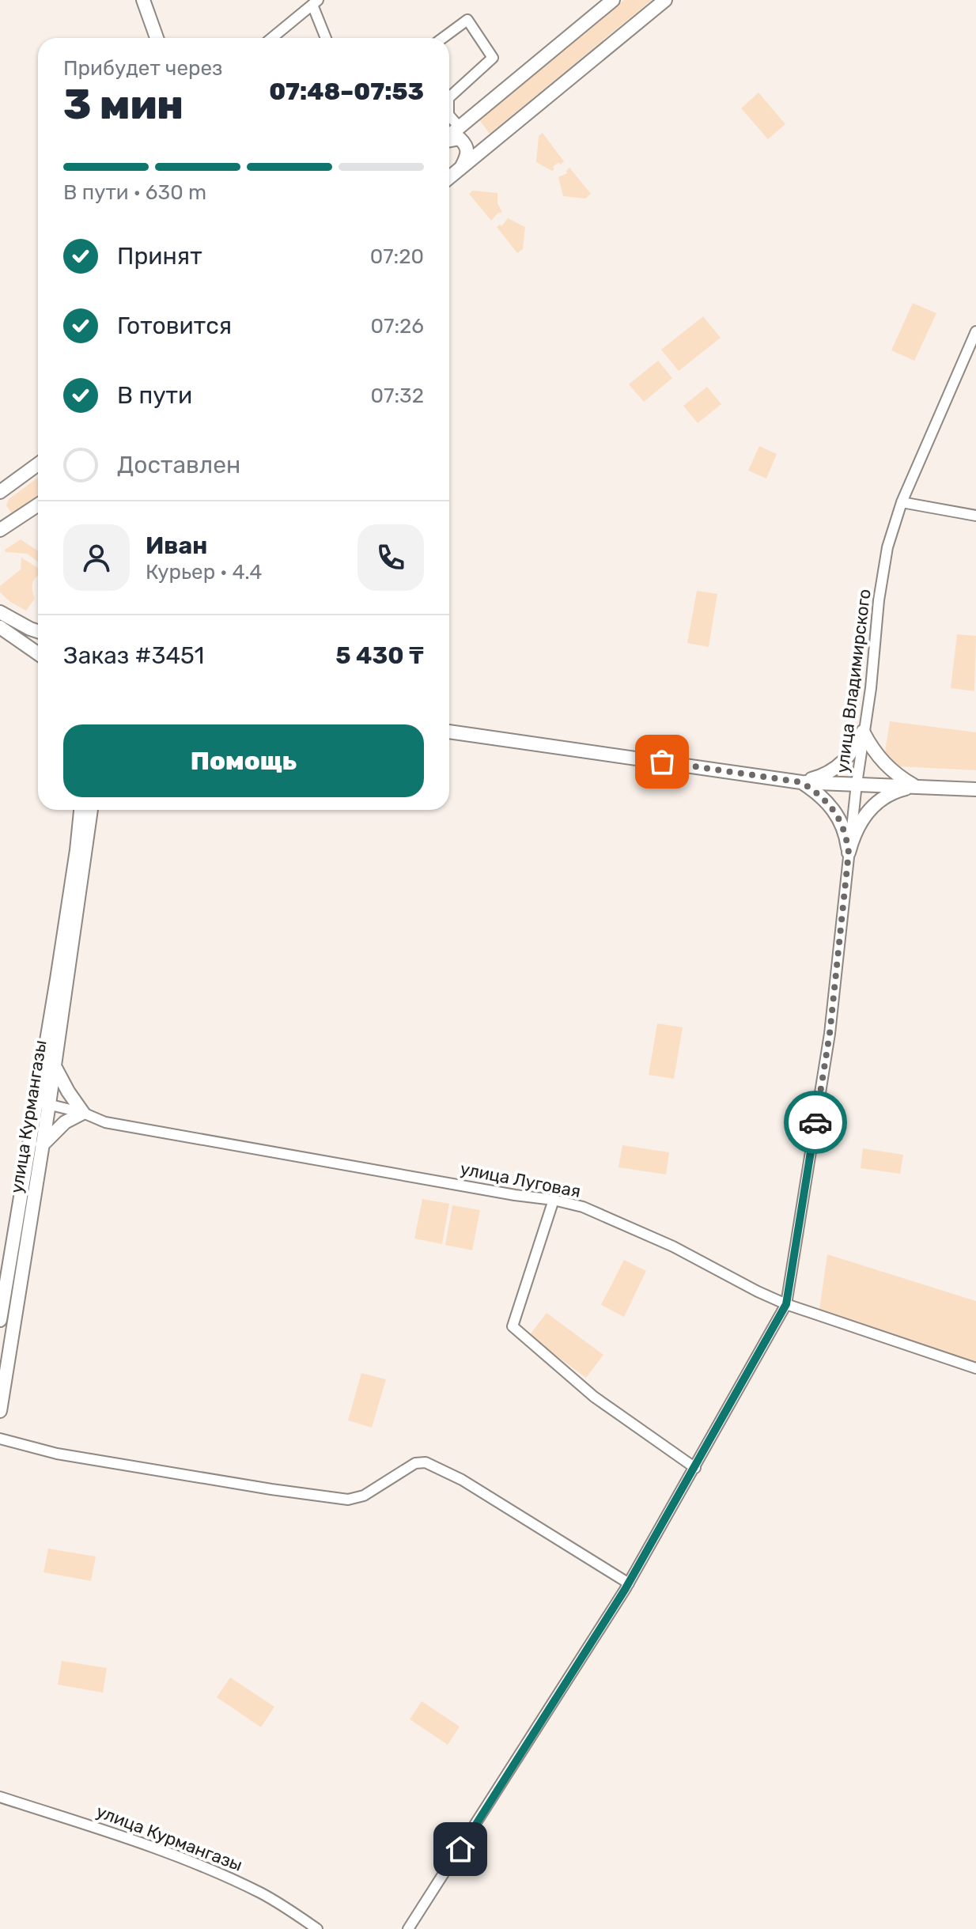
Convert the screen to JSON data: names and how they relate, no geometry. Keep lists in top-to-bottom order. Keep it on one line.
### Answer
{"streets":{"main road":["улица Курмангазы"],"street":["улица Владимирского","улица Луговая"]},"crossings":[["улица Владимирского","улица Луговая"],["улица Курмангазы","улица Луговая"]],"page":{"heading":["3 мин","Прибудет через","07:48–07:53"],"panel":["Иван","Курьер · 4.4","Заказ #3451","5 430 ₸"],"bar":"В пути · 630 m","list":[["Принят","07:20"],["Готовится","07:26"],["В пути","07:32"],"Доставлен"],"buttons":"Помощь"}}
